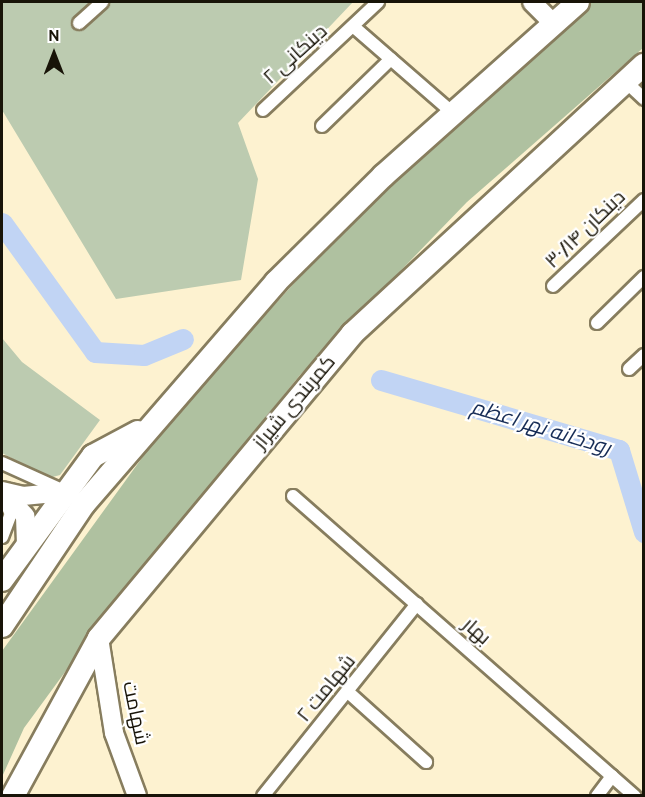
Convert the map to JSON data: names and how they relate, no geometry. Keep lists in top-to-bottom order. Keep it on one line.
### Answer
{"streets":{"highway":["کمربندی شیراز"],"street":["۲ دینکانی","۳۰/۱۴ دینکان","بهار","۲ شهامت","شهامت"]},"crossings":[["کمربندی شیراز","شهامت"],["بهار","۲ شهامت"]],"water":["رودخانه نهر اعظم"],"north":"top"}
